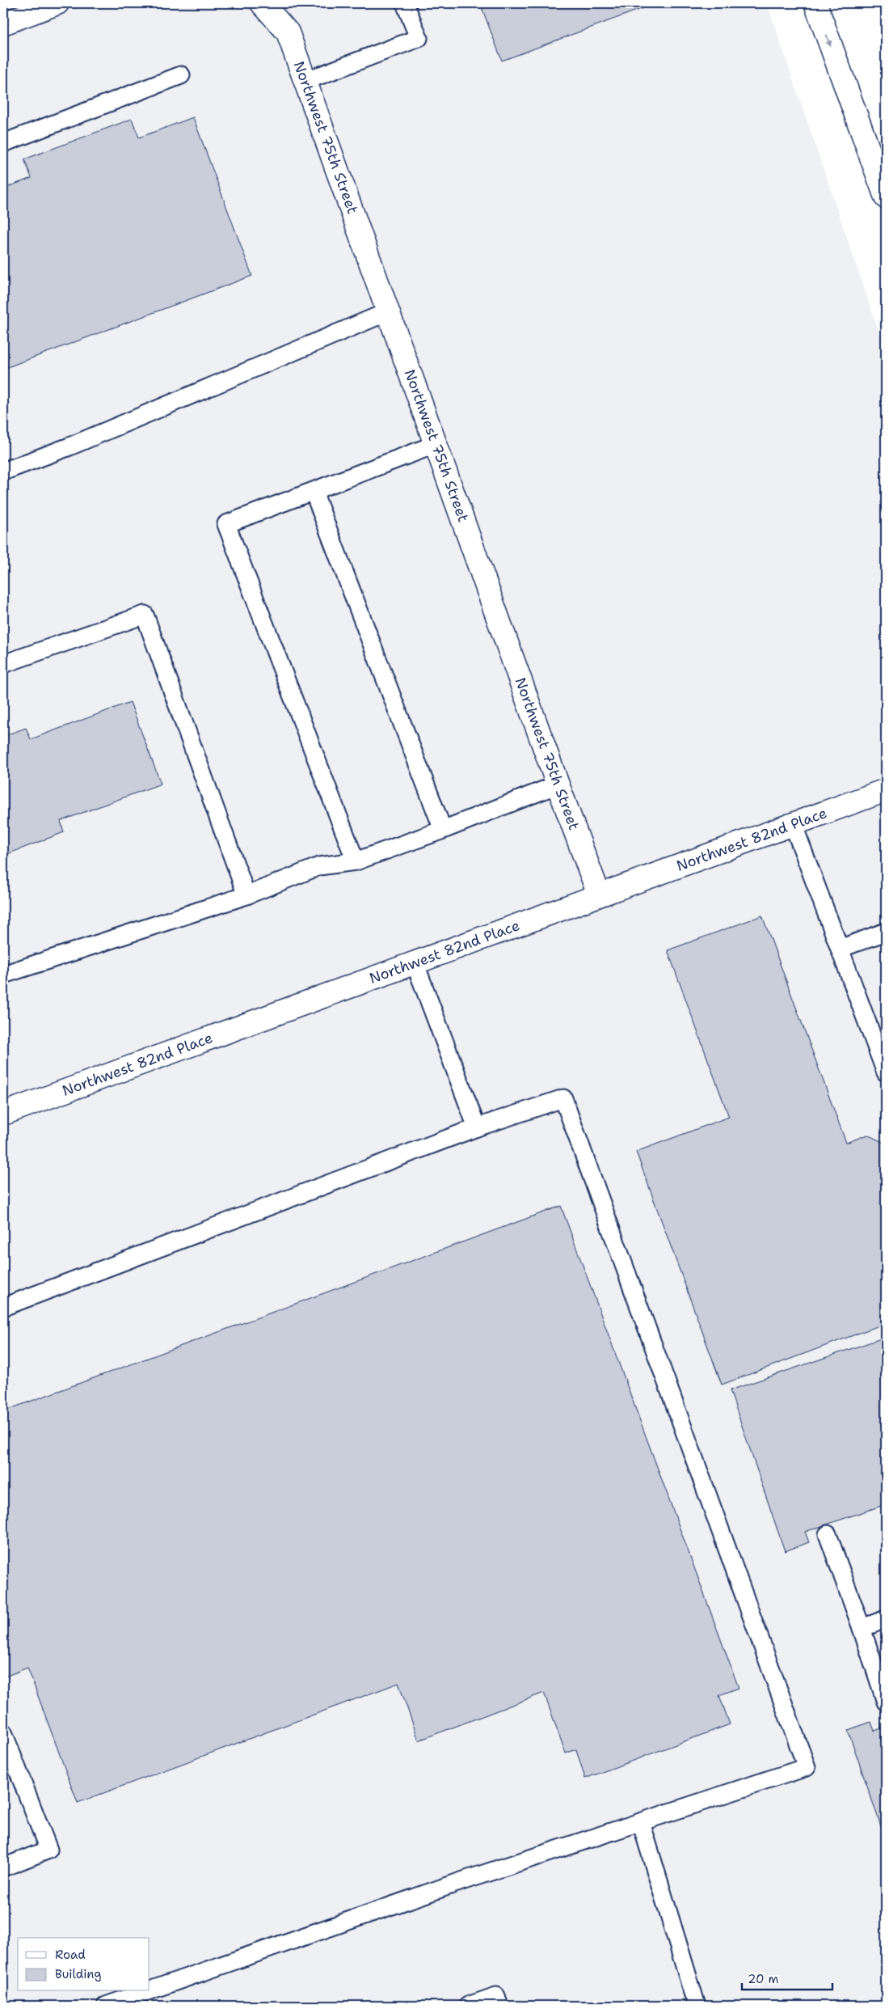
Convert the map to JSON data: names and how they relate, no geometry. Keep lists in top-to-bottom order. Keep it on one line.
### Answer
{"streets":{"street":["Northwest 75th Street","Northwest 82nd Place"]},"crossings":[["Northwest 75th Street","Northwest 82nd Place"]],"legend":["Road","Building"],"scale_bar":"20 m"}
